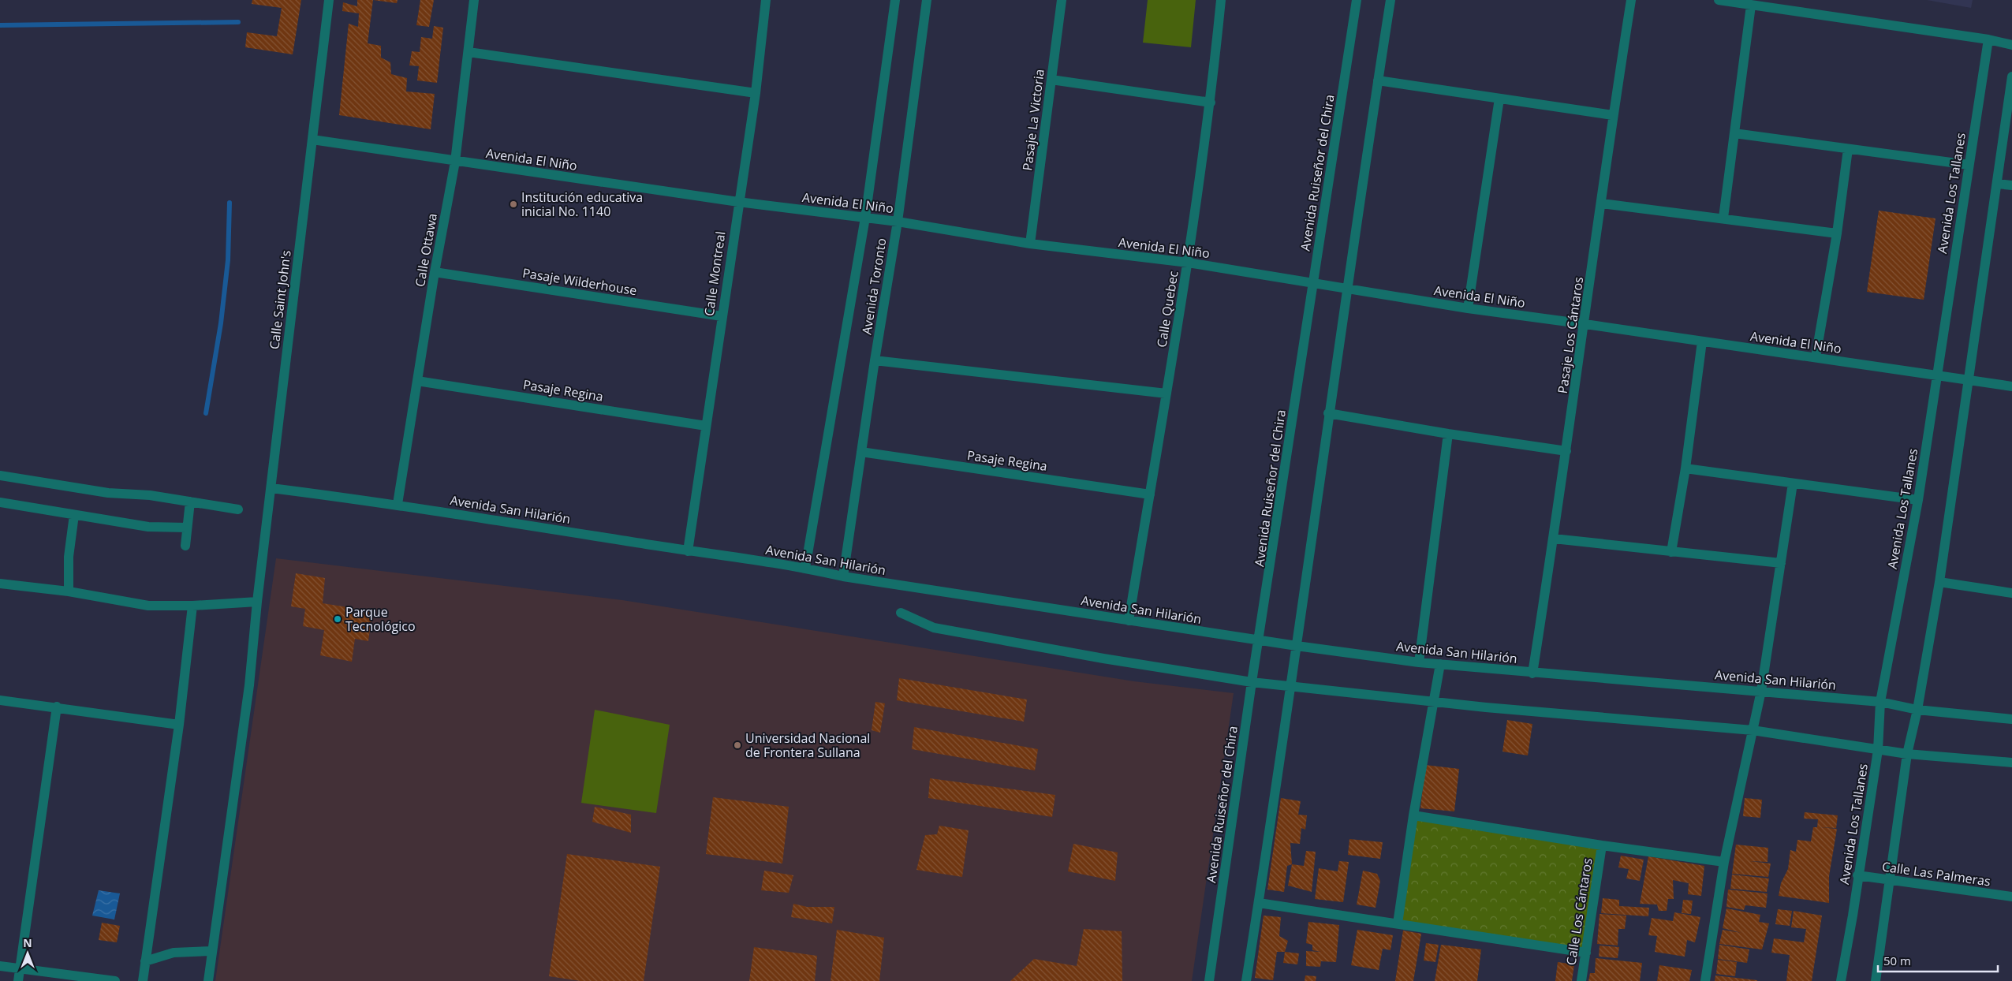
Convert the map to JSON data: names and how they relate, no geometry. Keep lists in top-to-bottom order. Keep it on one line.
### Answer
{"streets":{"street":["Pasaje La Victoria","Avenida El Niño","Avenida Ruiseñor del Chira","Avenida Los Tallanes","Calle Ottawa","Calle Montreal","Pasaje Wilderhouse","Avenida Toronto","Calle Saint John's","Calle Quebec","Pasaje Los Cántaros","Pasaje Regina","Avenida San Hilarión","Calle Las Palmeras","Calle Los Cántaros"]},"crossings":[["Pasaje La Victoria","Avenida El Niño"],["Avenida El Niño","Avenida Ruiseñor del Chira"],["Avenida El Niño","Avenida Los Tallanes"],["Avenida El Niño","Calle Ottawa"],["Avenida El Niño","Calle Montreal"],["Avenida El Niño","Avenida Toronto"],["Avenida El Niño","Calle Saint John's"],["Avenida El Niño","Calle Quebec"],["Avenida El Niño","Pasaje Los Cántaros"],["Avenida Ruiseñor del Chira","Avenida San Hilarión"],["Avenida Los Tallanes","Avenida San Hilarión"],["Avenida Los Tallanes","Calle Las Palmeras"],["Calle Ottawa","Pasaje Wilderhouse"],["Calle Ottawa","Pasaje Regina"],["Calle Ottawa","Avenida San Hilarión"],["Calle Montreal","Pasaje Wilderhouse"],["Calle Montreal","Pasaje Regina"],["Calle Montreal","Avenida San Hilarión"],["Avenida Toronto","Pasaje Regina"],["Avenida Toronto","Avenida San Hilarión"],["Calle Saint John's","Avenida San Hilarión"],["Calle Quebec","Pasaje Regina"],["Calle Quebec","Avenida San Hilarión"],["Pasaje Los Cántaros","Avenida San Hilarión"]],"places":["Institución educativa inicial No. 1140","Parque Tecnológico","Universidad Nacional de Frontera Sullana"],"scale_bar":"50 m","north":"top"}
